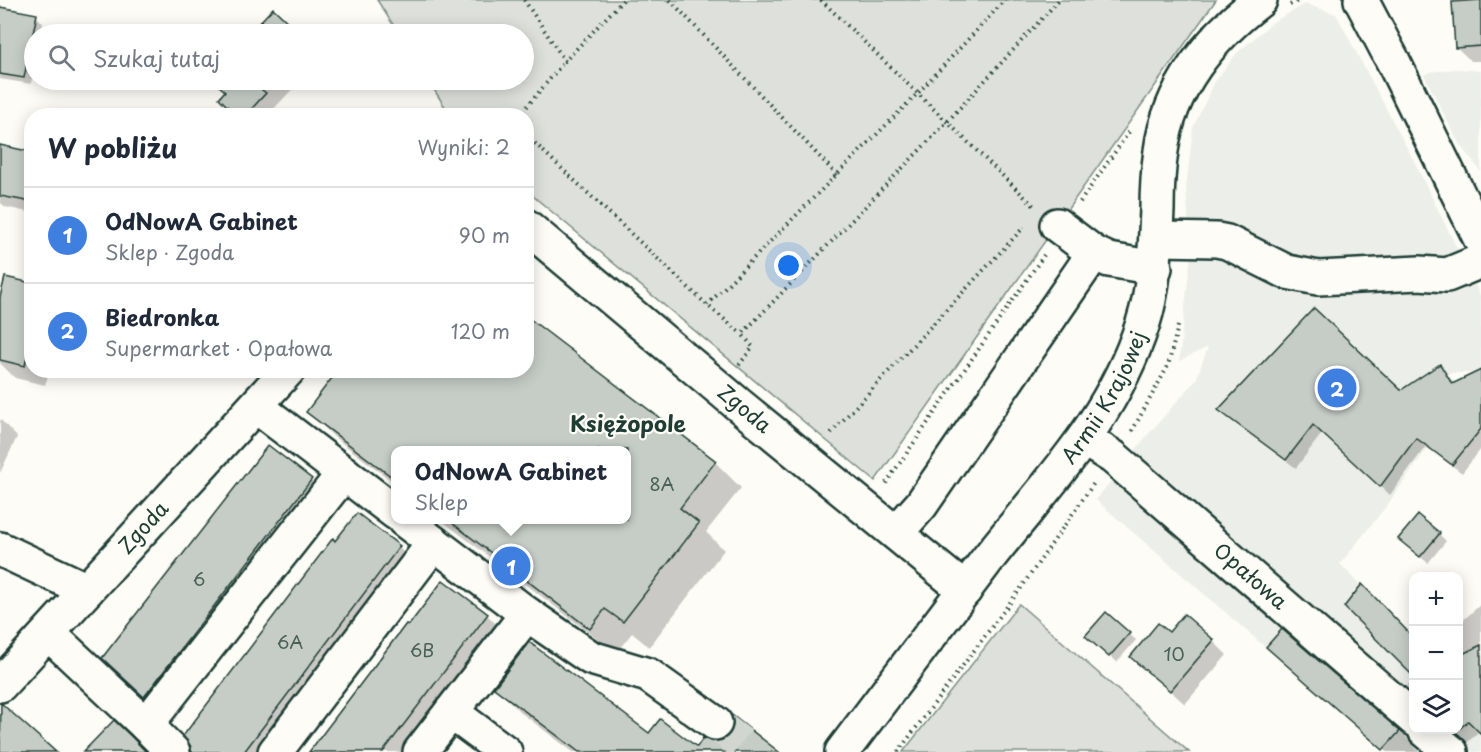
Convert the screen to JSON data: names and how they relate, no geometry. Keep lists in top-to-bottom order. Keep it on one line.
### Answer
{"streets":{"street":["Armii Krajowej","Zgoda","Opałowa"]},"crossings":[["Armii Krajowej","Zgoda"],["Armii Krajowej","Opałowa"]],"districts":["Księżopole"],"house_numbers":["8A","6","6A","6B","10"],"page":{"search":"Szukaj tutaj","heading":["W pobliżu","Wyniki: 2"],"list":[{"mark":"1","name":"OdNowA Gabinet","note":"Sklep · Zgoda","value":"90 m"},{"mark":"2","name":"Biedronka","note":"Supermarket · Opałowa","value":"120 m"}],"pins":["2","1"],"popup":["OdNowA Gabinet","Sklep"],"map_buttons":["+","−"]}}
